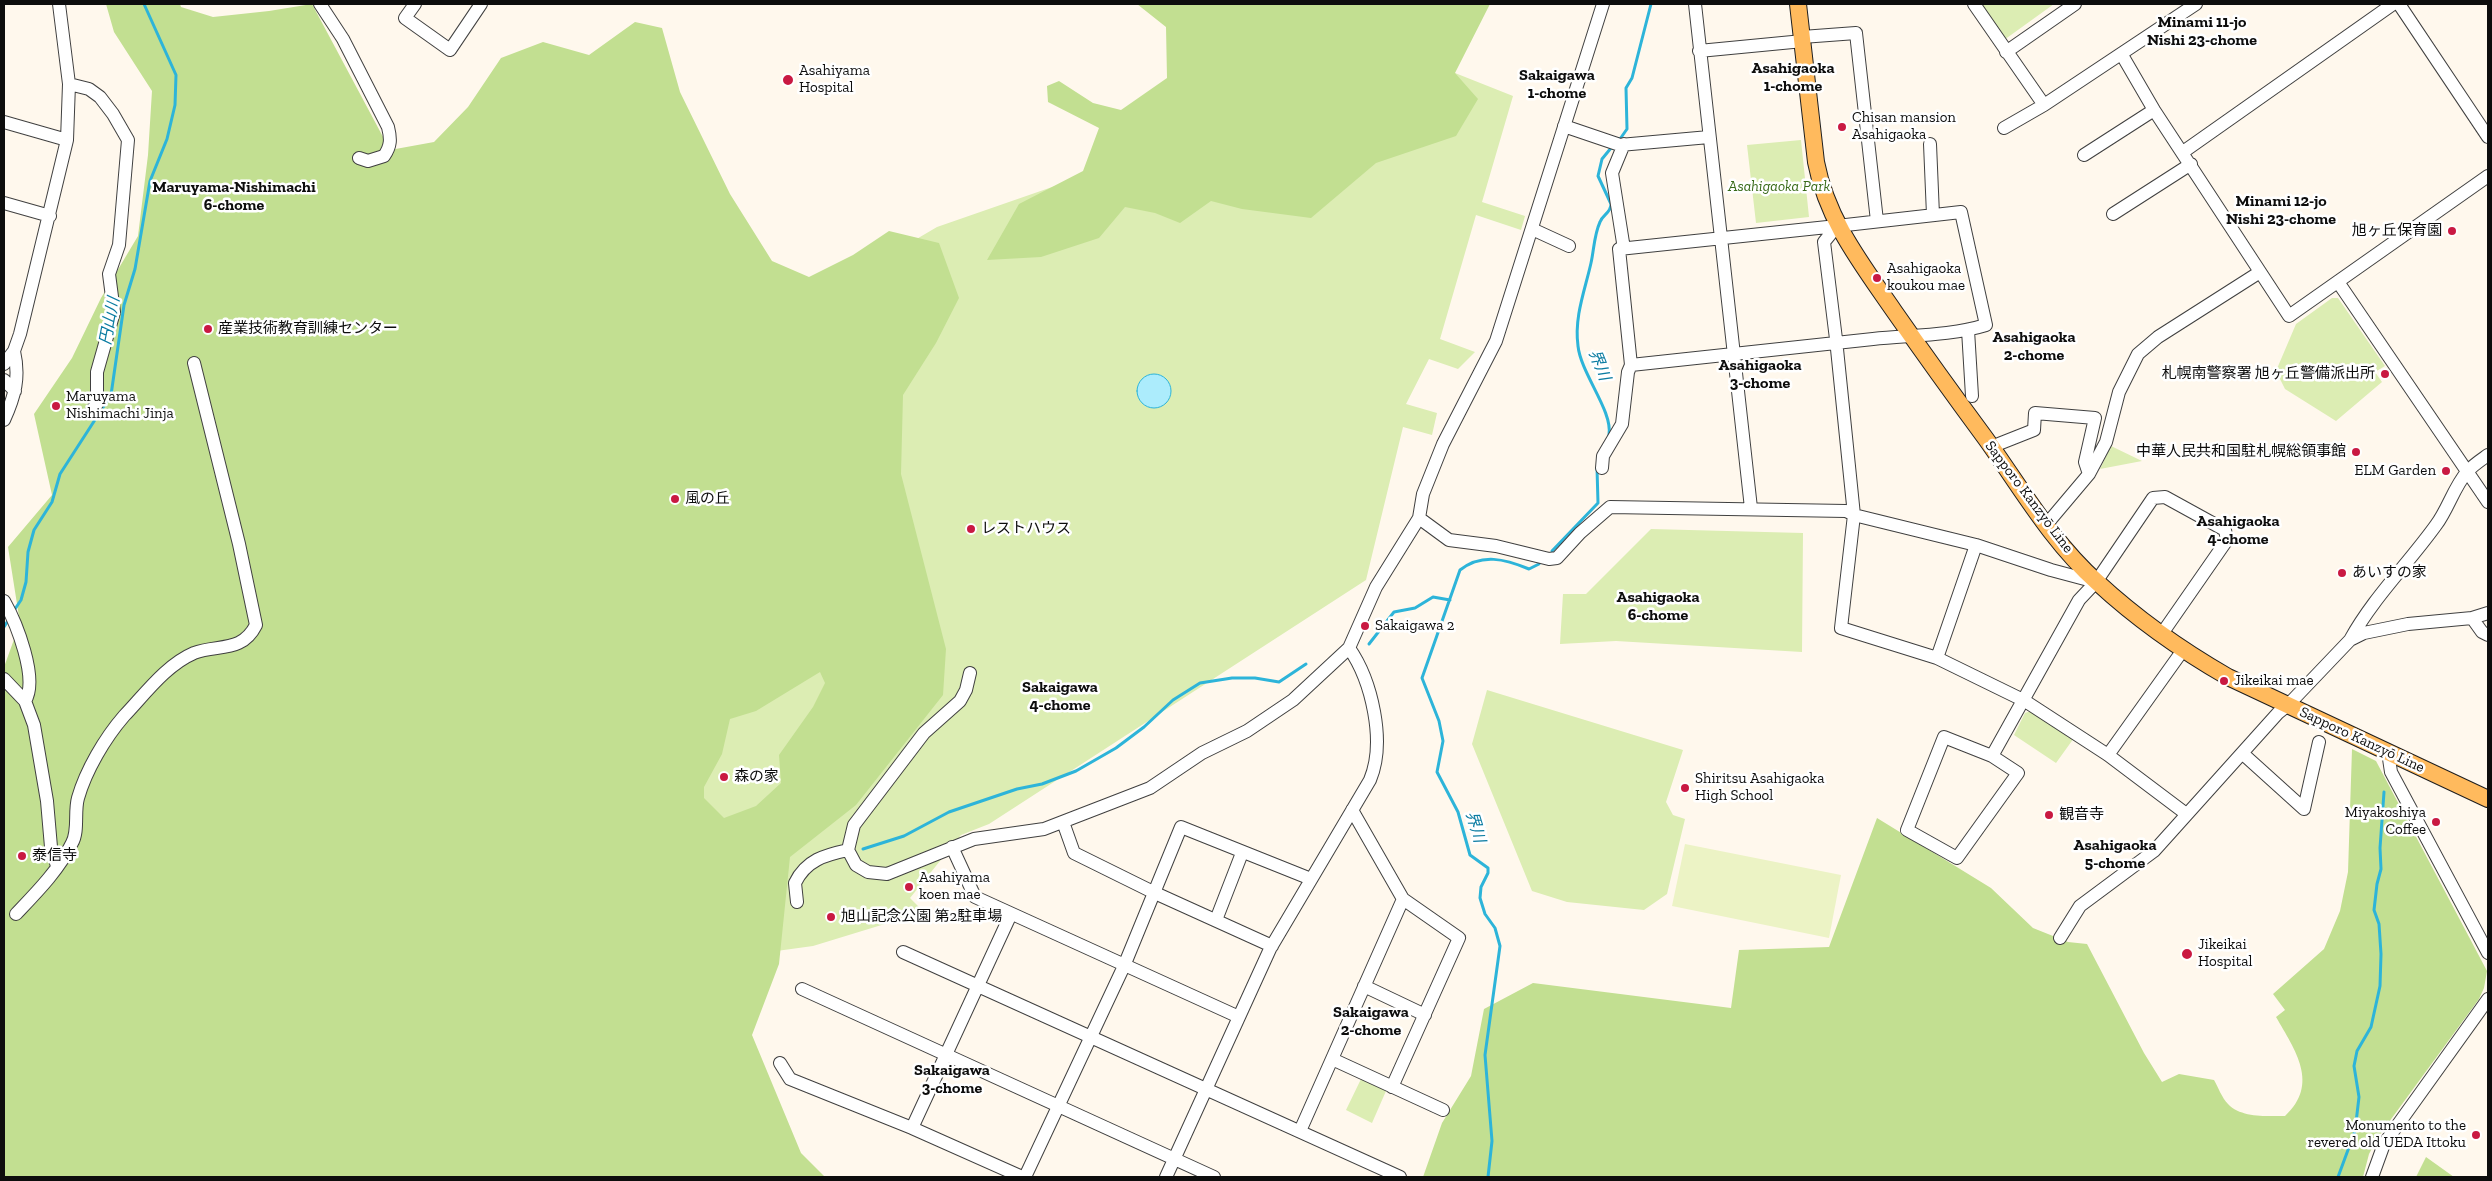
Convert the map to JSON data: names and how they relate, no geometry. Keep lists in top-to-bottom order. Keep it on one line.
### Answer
{"streets":{"main road":["Sapporo Kanzyō Line"]},"districts":["Minami 11-jo Nishi 23-chome","Asahigaoka 1-chome","Sakaigawa 1-chome","Maruyama-Nishimachi 6-chome","Minami 12-jo Nishi 23-chome","Asahigaoka 2-chome","Asahigaoka 3-chome","Asahigaoka 4-chome","Asahigaoka 6-chome","Sakaigawa 4-chome","Asahigaoka 5-chome","Sakaigawa 2-chome","Sakaigawa 3-chome"],"water":["円山川","界川"],"parks":["Asahigaoka Park"],"places":["Asahiyama Hospital","Chisan mansion Asahigaoka","旭ヶ丘保育園","Asahigaoka koukou mae","産業技術教育訓練センター","札幌南警察署 旭ヶ丘警備派出所","Maruyama Nishimachi Jinja","中華人民共和国駐札幌総領事館","ELM Garden","風の丘","レストハウス","あいすの家","Sakaigawa 2","Jikeikai mae","森の家","Shiritsu Asahigaoka High School","観音寺","Miyakoshiya Coffee","泰信寺","Asahiyama koen mae","旭山記念公園 第2駐車場","Jikeikai Hospital","Monumento to the revered old UEDA Ittoku"]}
